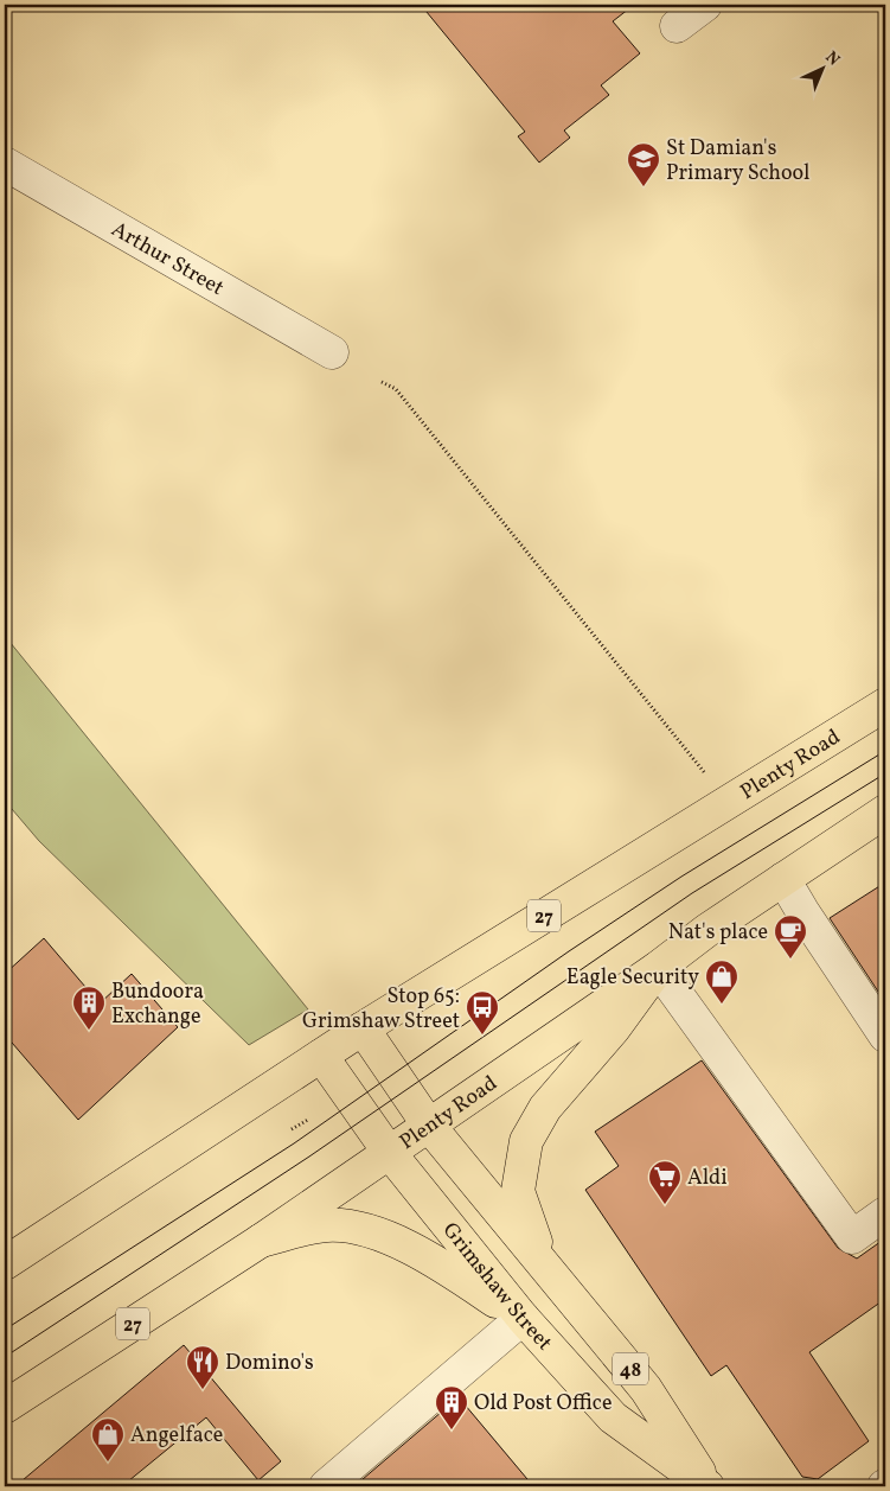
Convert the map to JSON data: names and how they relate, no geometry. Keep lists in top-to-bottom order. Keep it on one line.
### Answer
{"streets":{"main road":["Plenty Road","27","Grimshaw Street","48"],"street":["Arthur Street"]},"crossings":[["Plenty Road","Grimshaw Street"]],"places":{"school or university":["St Damian's Primary School"],"cafe":["Nat's place"],"shop":["Eagle Security","Angelface"],"building":["Bundoora Exchange","Old Post Office"],"bus stop":["Stop 65: Grimshaw Street"],"supermarket":["Aldi"],"restaurant":["Domino's"]},"north":"top right"}
